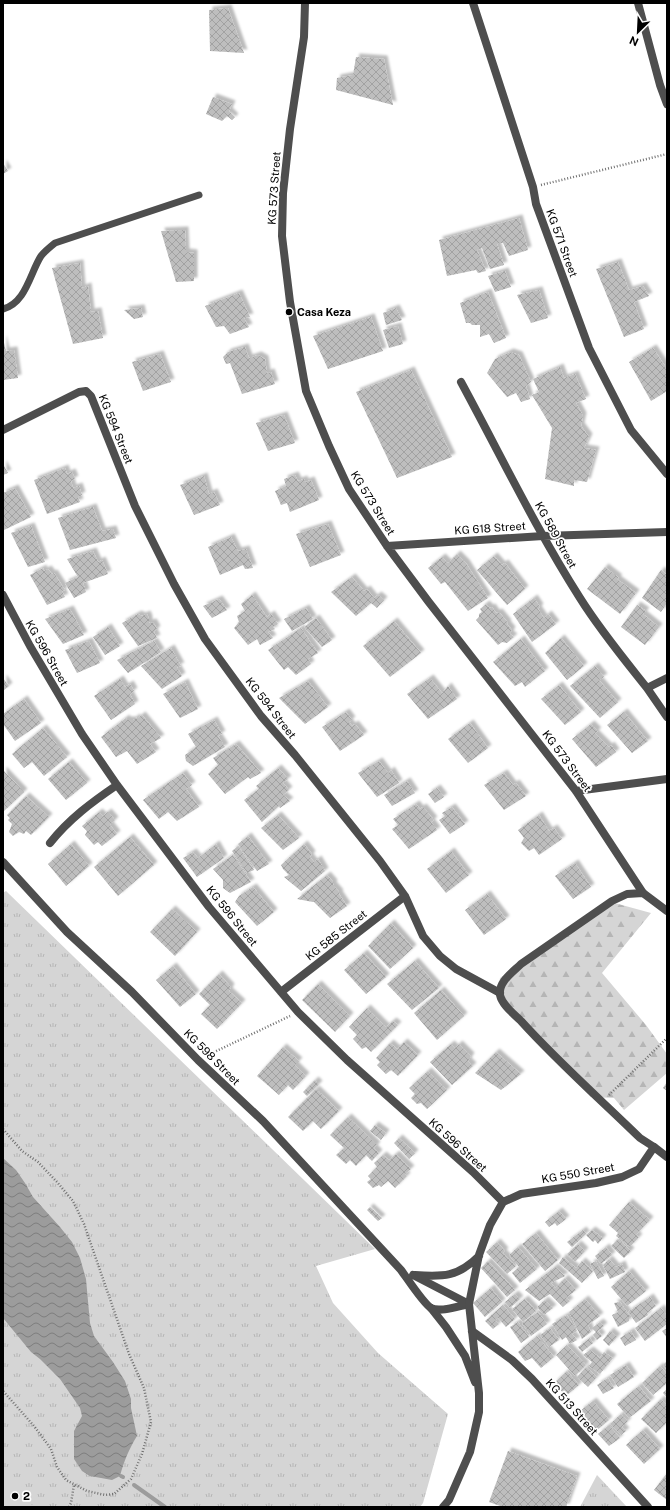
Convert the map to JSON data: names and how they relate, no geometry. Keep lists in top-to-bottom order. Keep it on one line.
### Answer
{"streets":{"street":["KG 573 Street","KG 571 Street","KG 594 Street","KG 618 Street","KG 589 Street","KG 596 Street","KG 585 Street","KG 598 Street","KG 550 Street","KG 513 Street"]},"crossings":[["KG 573 Street","KG 618 Street"],["KG 594 Street","KG 585 Street"],["KG 618 Street","KG 589 Street"],["KG 596 Street","KG 585 Street"],["KG 596 Street","KG 550 Street"]],"places":["Casa Keza","2"],"north":"bottom left"}
